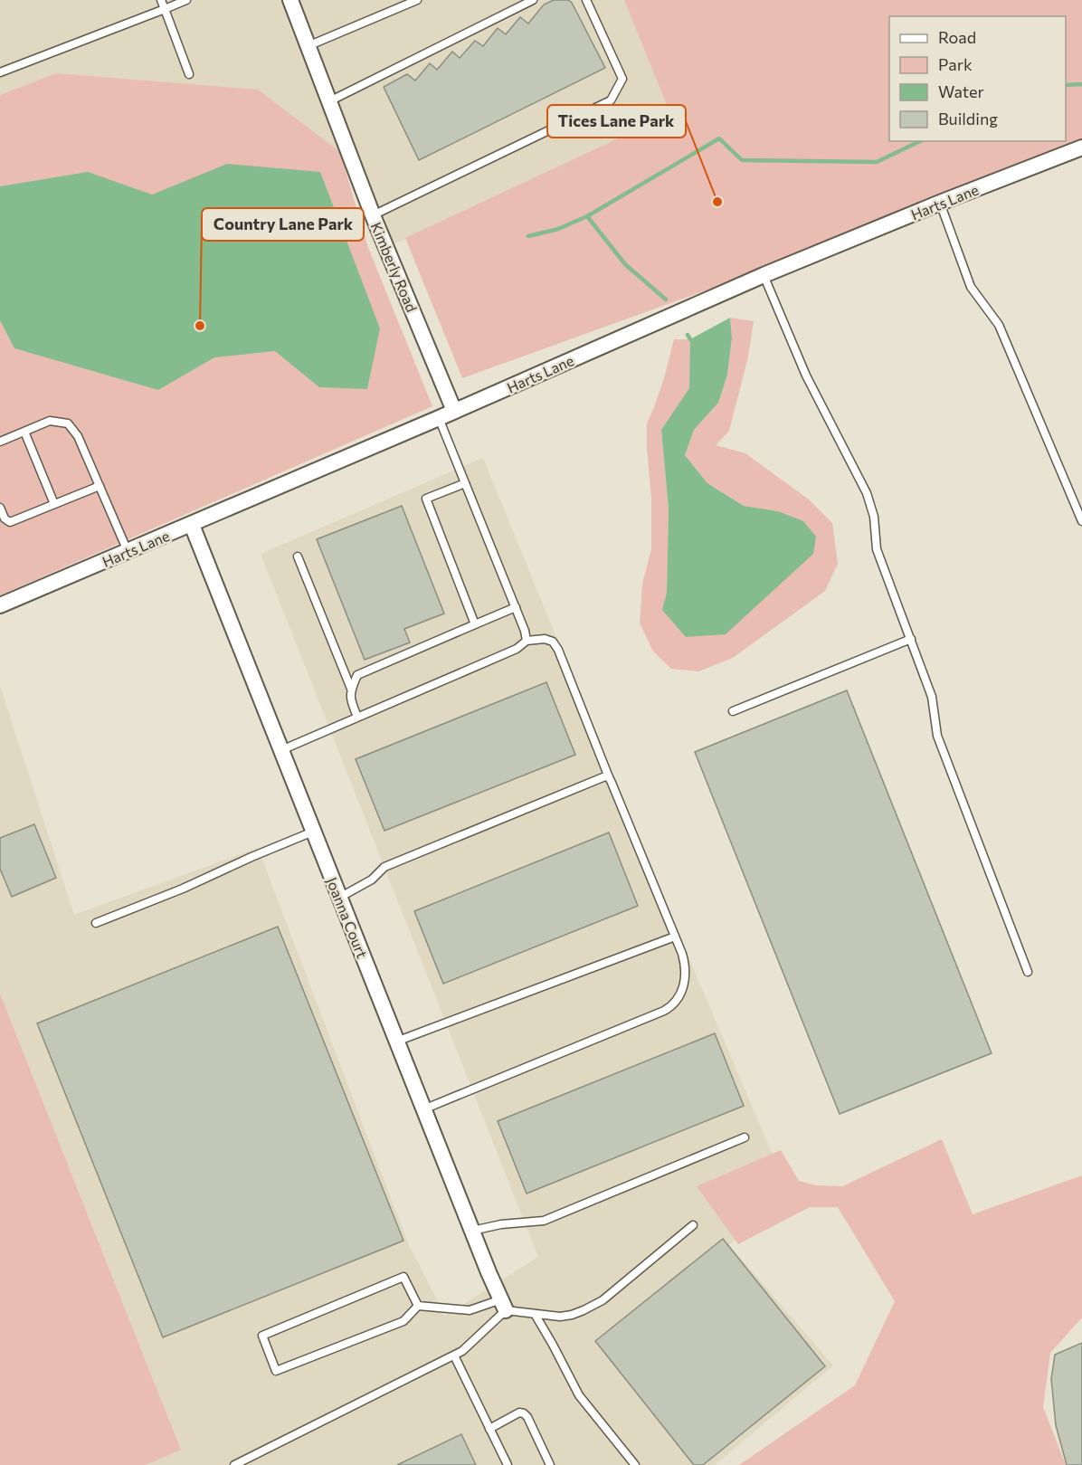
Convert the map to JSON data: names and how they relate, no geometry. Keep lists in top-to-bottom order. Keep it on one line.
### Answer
{"streets":{"street":["Harts Lane","Kimberly Road","Joanna Court"]},"crossings":[["Harts Lane","Kimberly Road"],["Harts Lane","Joanna Court"]],"places":["Tices Lane Park","Country Lane Park"],"legend":["Road","Park","Water","Building"]}
